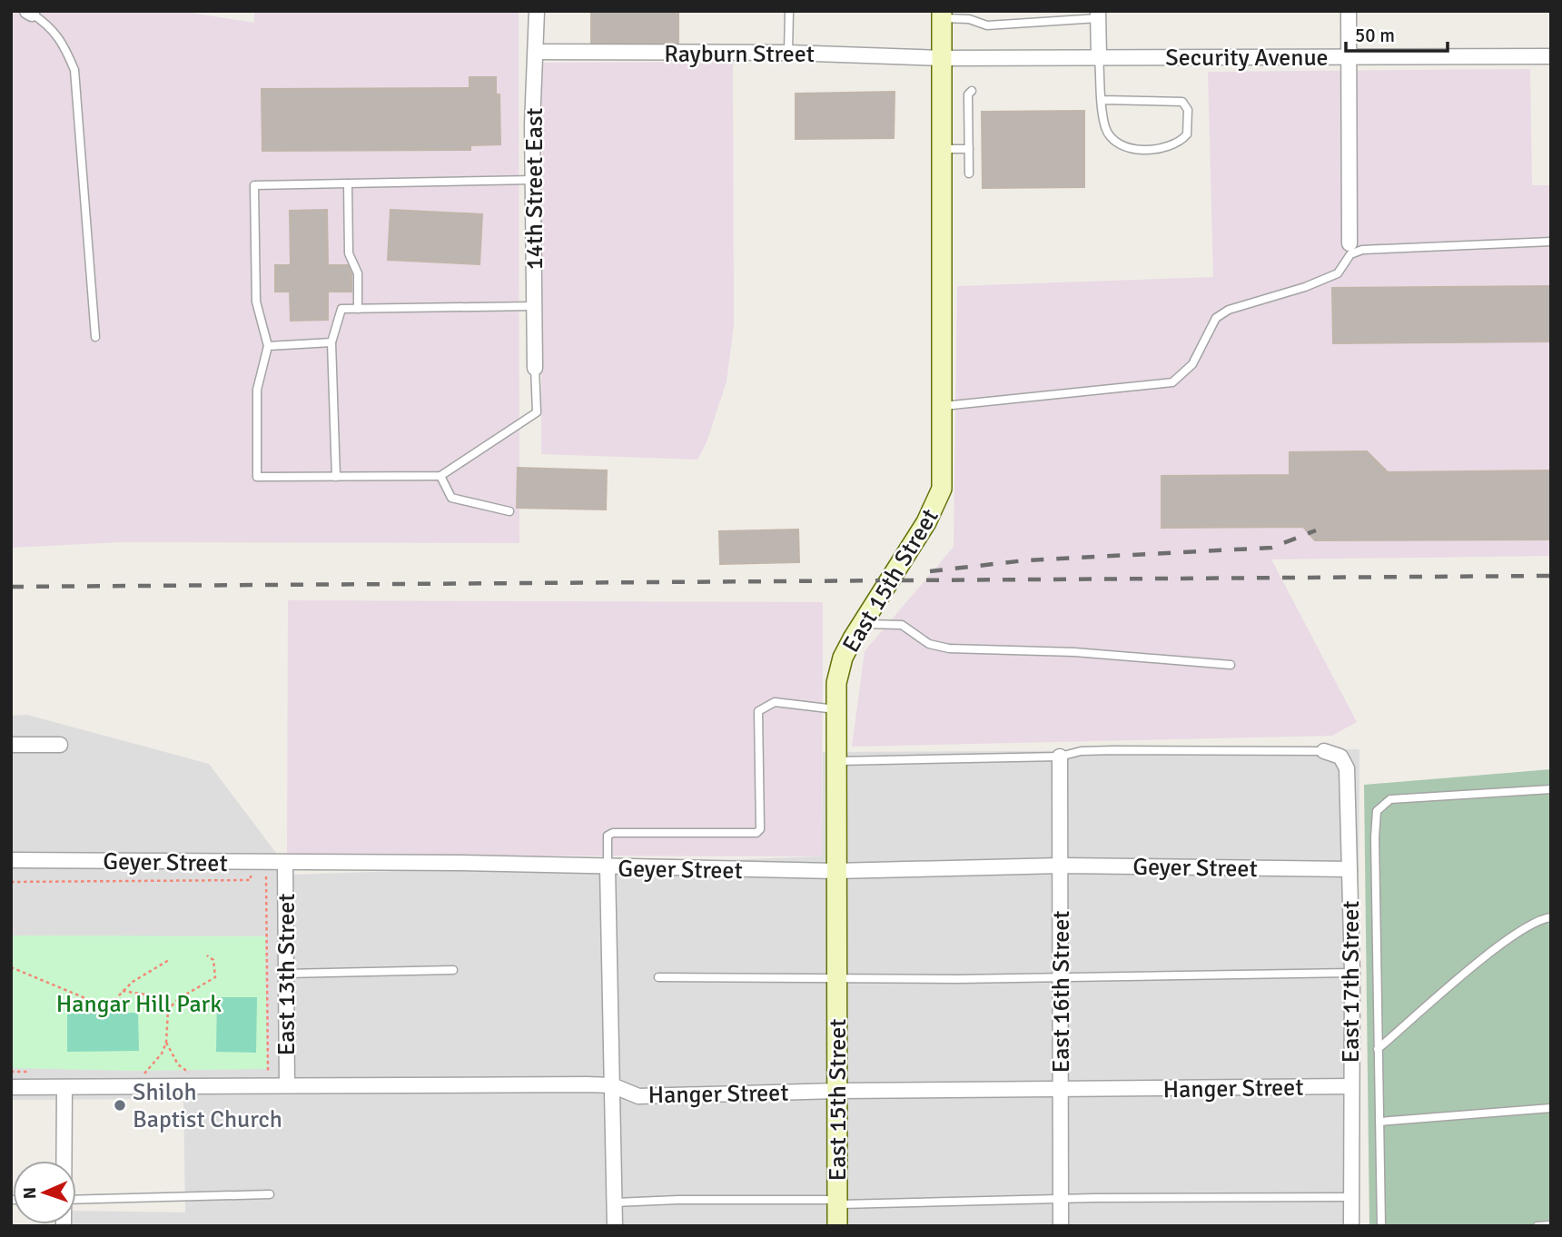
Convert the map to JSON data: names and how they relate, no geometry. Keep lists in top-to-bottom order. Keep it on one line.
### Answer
{"streets":{"street":["Rayburn Street","Security Avenue","14th Street East","East 15th Street","Geyer Street","East 13th Street","East 17th Street","East 16th Street","Hanger Street"]},"crossings":[["Rayburn Street","Security Avenue"],["Rayburn Street","14th Street East"],["Rayburn Street","East 15th Street"],["Security Avenue","East 15th Street"],["East 15th Street","Geyer Street"],["East 15th Street","Hanger Street"],["Geyer Street","East 13th Street"],["Geyer Street","East 17th Street"],["Geyer Street","East 16th Street"],["East 13th Street","Hanger Street"],["East 17th Street","Hanger Street"],["East 16th Street","Hanger Street"]],"parks":["Hangar Hill Park"],"places":["Shiloh Baptist Church"],"scale_bar":"50 m","north":"left"}
